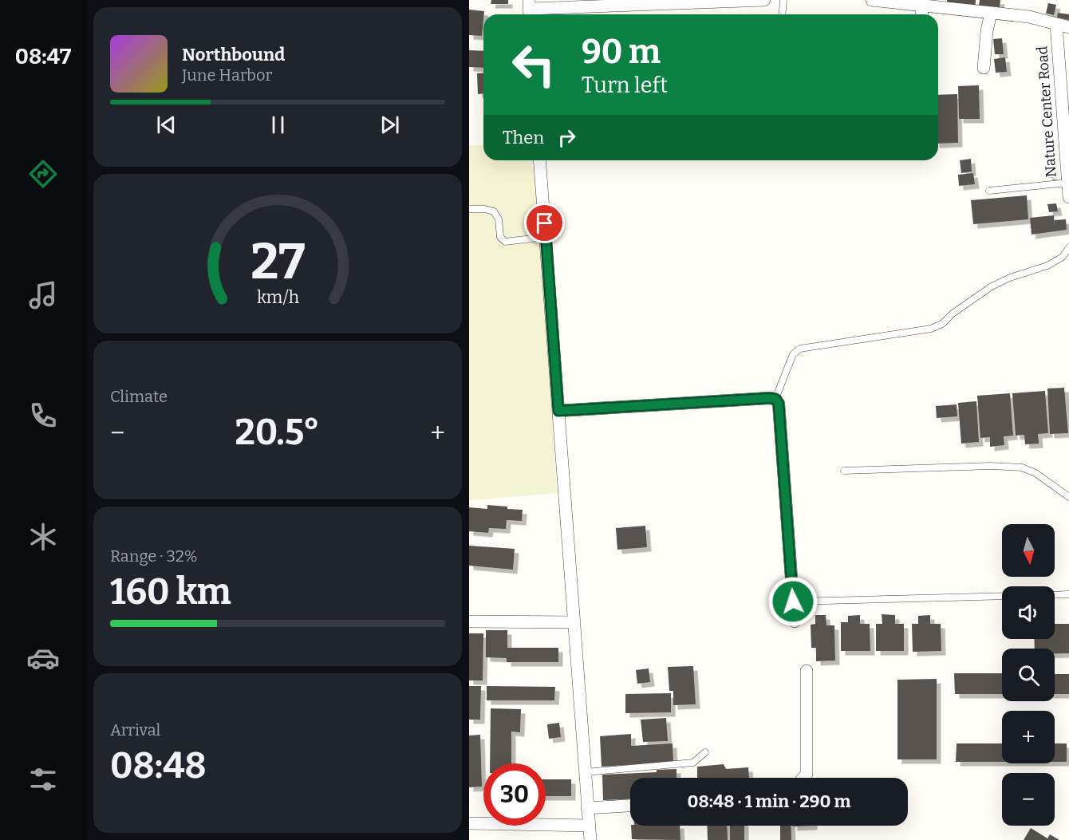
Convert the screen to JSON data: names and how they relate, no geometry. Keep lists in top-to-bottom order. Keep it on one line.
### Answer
{"streets":{"street":["Nature Center Road"]},"north":"bottom","page":{"tabs":"08:47","turn":["90 m","Turn left"],"song":["Northbound","June Harbor"],"then":"Then","tile":["Climate",["Range · 32%","160 km"],["Arrival","08:48"]],"heat":["−","20.5°","+"],"map_buttons":["+","−"],"limit":"30","trip":"08:48 · 1 min · 290 m","gauge":["27","km/h"]}}
